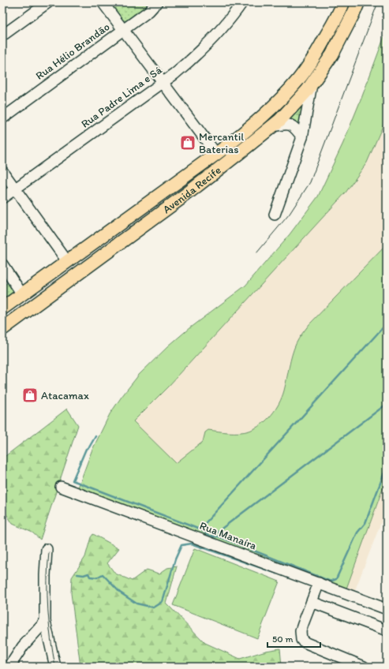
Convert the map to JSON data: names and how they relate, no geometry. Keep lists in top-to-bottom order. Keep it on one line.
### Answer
{"streets":{"main road":["Avenida Recife"],"street":["Rua Hélio Brandão","Rua Padre Lima e Sá","Rua Manaíra"]},"places":{"shop":["Mercantil Baterias","Atacamax"]},"scale_bar":"50 m"}
